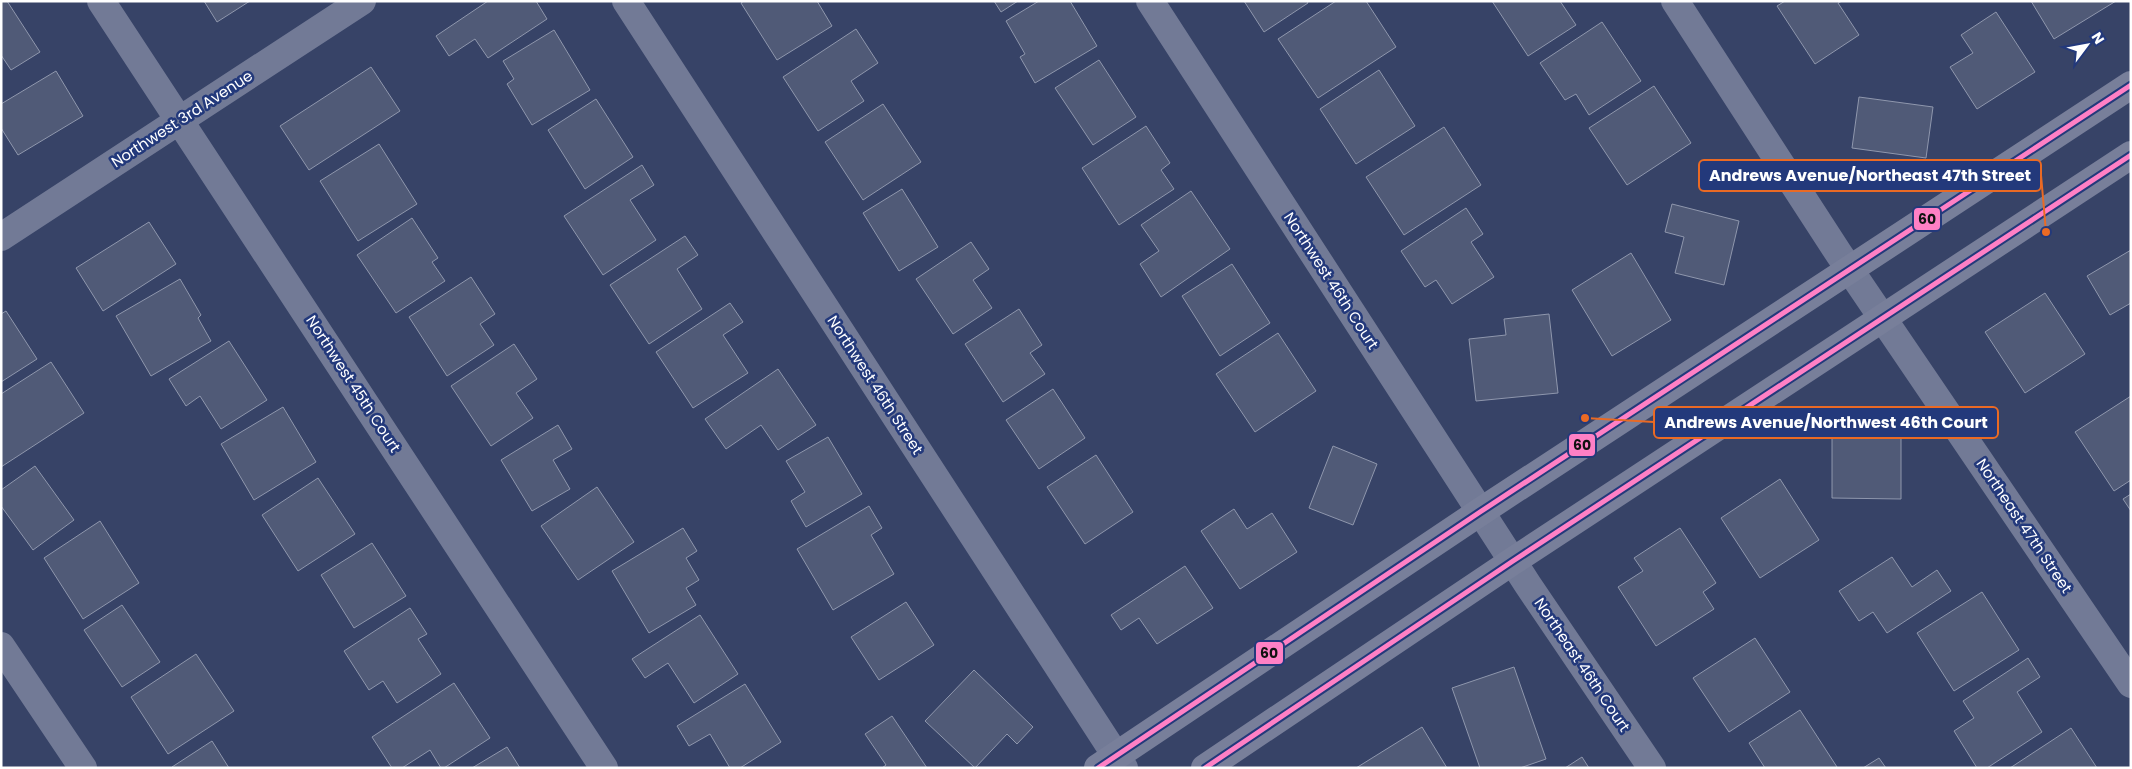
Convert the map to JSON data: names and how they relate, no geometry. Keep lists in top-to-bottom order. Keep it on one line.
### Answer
{"streets":{"street":["Northwest 3rd Avenue","Northwest 46th Court","Northwest 45th Court","Northwest 46th Street","Northeast 47th Street","Northeast 46th Court"]},"crossings":[["Northwest 3rd Avenue","Northwest 45th Court"],["Northwest 46th Court","Northeast 46th Court"]],"places":["Andrews Avenue/Northeast 47th Street","Andrews Avenue/Northwest 46th Court"],"lines":["transit line 60"],"north":"top right"}
